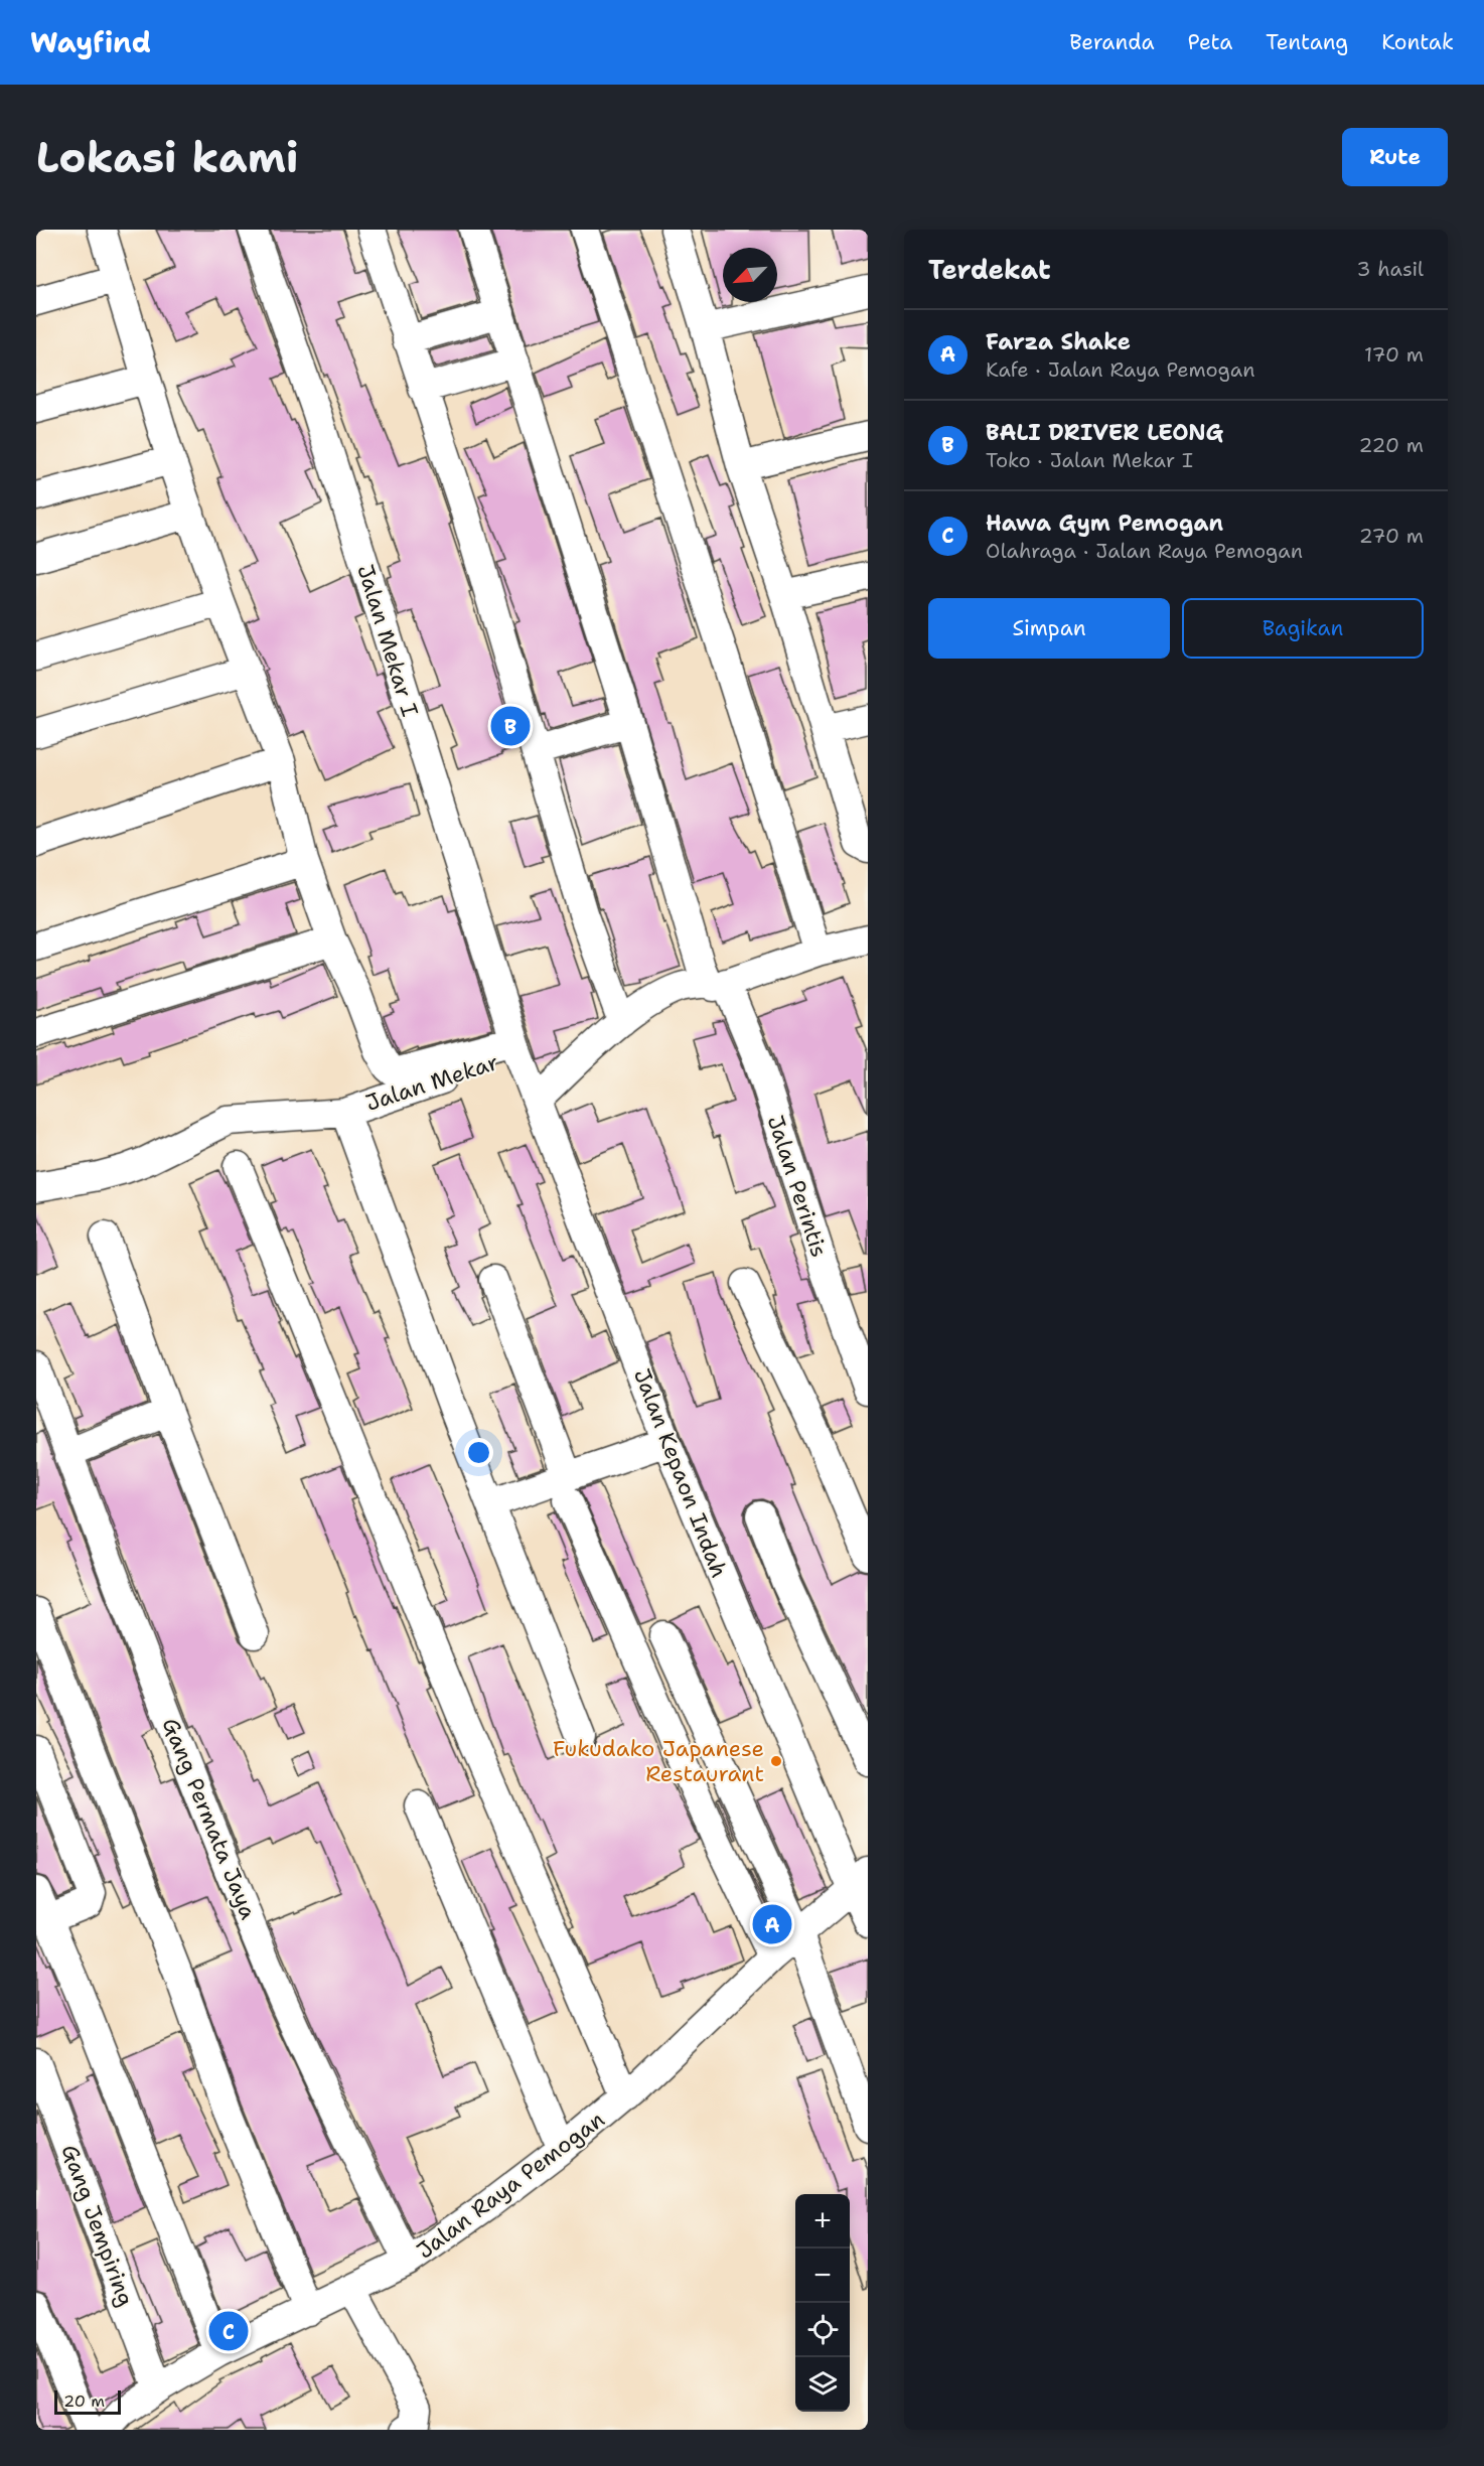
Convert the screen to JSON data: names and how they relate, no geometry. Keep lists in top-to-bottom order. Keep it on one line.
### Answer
{"streets":{"street":["Jalan Mekar I","Jalan Mekar","Jalan Perintis","Jalan Kepaon Indah","Gang Permata Jaya","Jalan Raya Pemogan","Gang Jempiring"]},"crossings":[["Jalan Mekar I","Jalan Mekar"],["Jalan Mekar I","Jalan Kepaon Indah"],["Jalan Mekar","Jalan Kepaon Indah"],["Jalan Kepaon Indah","Jalan Raya Pemogan"],["Gang Permata Jaya","Jalan Raya Pemogan"],["Jalan Raya Pemogan","Gang Jempiring"]],"places":["Fukudako Japanese Restaurant"],"scale_bar":"20 m","north":"bottom left","page":{"header":"Wayfind","nav":["Beranda","Peta","Tentang","Kontak"],"buttons":["Rute",["Simpan","Bagikan"]],"title":"Lokasi kami","heading":["Terdekat","3 hasil"],"list":[{"mark":"A","name":"Farza Shake","note":"Kafe · Jalan Raya Pemogan","value":"170 m"},{"mark":"B","name":"BALI DRIVER LEONG","note":"Toko · Jalan Mekar I","value":"220 m"},{"mark":"C","name":"Hawa Gym Pemogan","note":"Olahraga · Jalan Raya Pemogan","value":"270 m"}],"pins":["B","A","C"],"map_buttons":["+","−"],"scale":"20 m"}}
